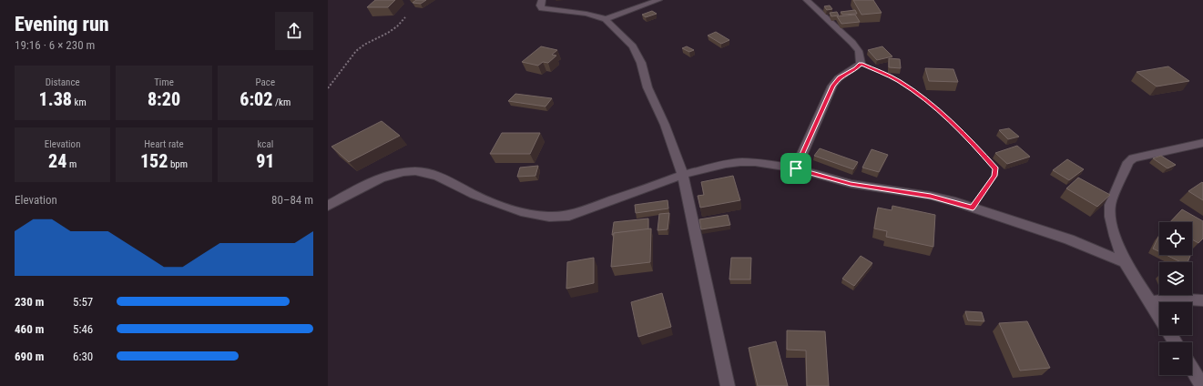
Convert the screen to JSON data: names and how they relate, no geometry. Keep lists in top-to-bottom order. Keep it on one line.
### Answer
{"page":{"heading":["Evening run","19:16 · 6 × 230 m"],"stats":[["Distance","1.38 km"],["Time","8:20"],["Pace","6:02 /km"],["Elevation","24 m"],["Heart rate","152 bpm"],["kcal","91"]],"chart":["Elevation","80–84 m"],"map_buttons":["+","−"],"list":[{"name":"230 m","note":"5:57"},{"name":"460 m","note":"5:46"},{"name":"690 m","note":"6:30"}]}}
